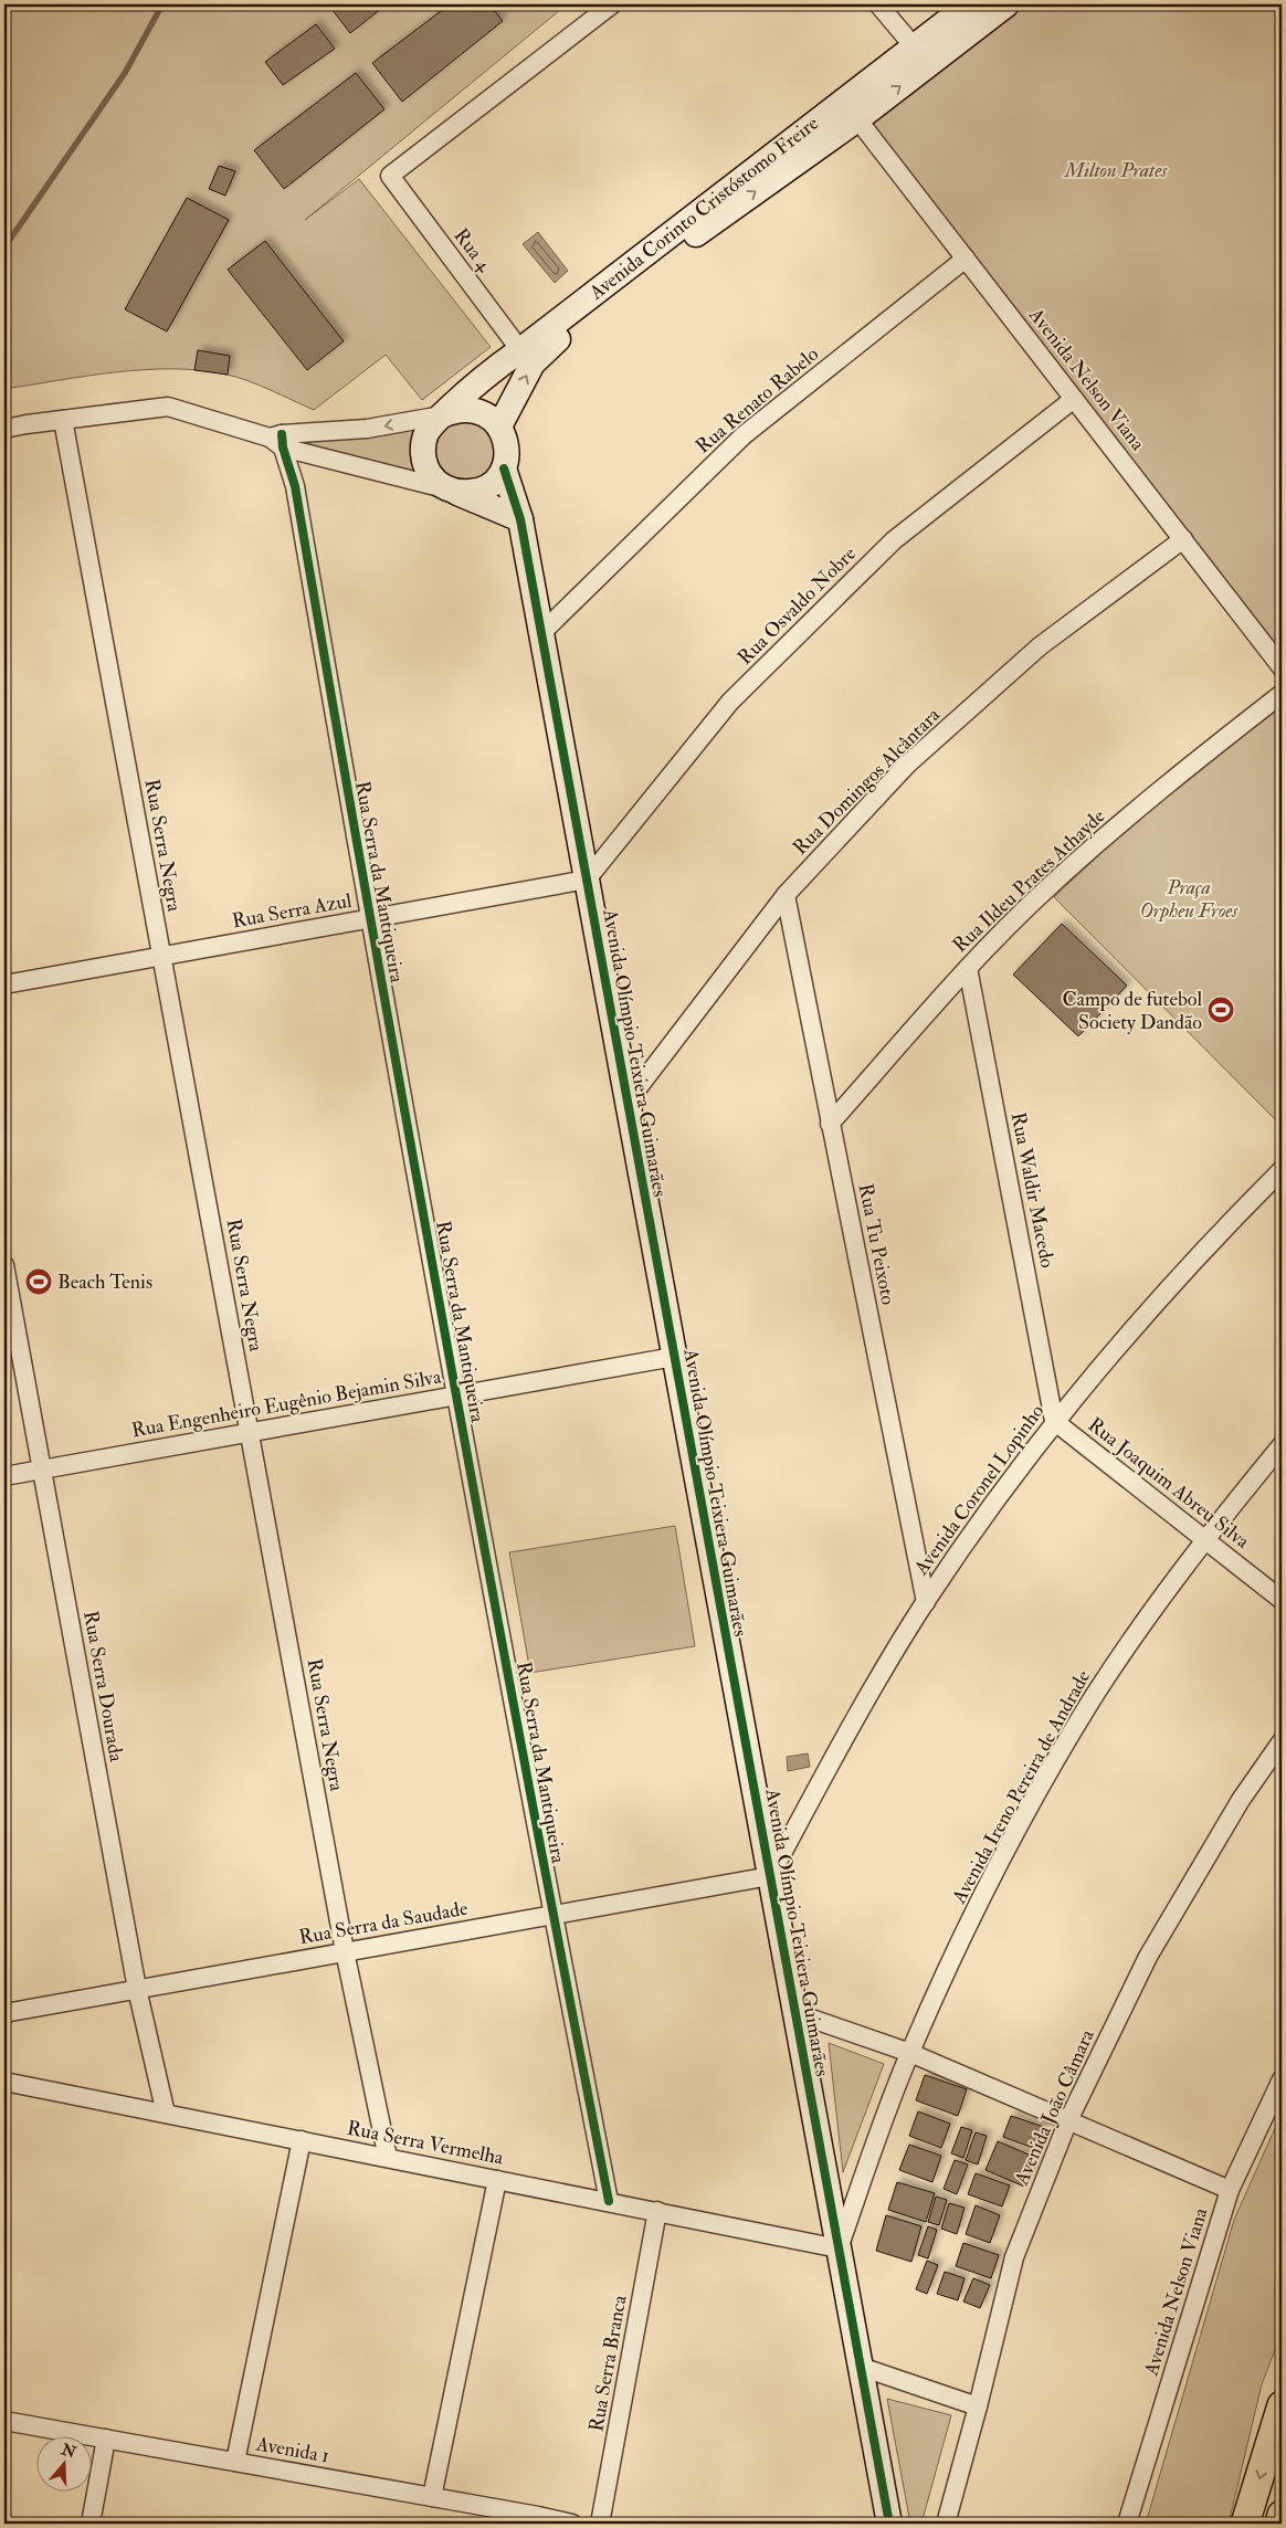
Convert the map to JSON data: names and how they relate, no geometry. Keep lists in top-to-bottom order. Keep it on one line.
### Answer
{"streets":{"street":["Avenida Corinto Cristóstomo Freire","Rua 4","Avenida Nelson Viana","Rua Renato Rabelo","Rua Osvaldo Nobre","Rua Domingos Alcântara","Rua Serra Negra","Rua Ildeu Prates Athayde","Rua Serra da Mantiqueira","Rua Serra Azul","Avenida Olímpio Teixiera Guimarães","Rua Waldir Macedo","Rua Tu Peixoto","Rua Engenheiro Eugênio Bejamin Silva","Rua Joaquim Abreu Silva","Avenida Coronel Lopinho","Rua Serra Dourada","Avenida Ireno Pereira de Andrade","Rua Serra da Saudade","Avenida João Câmara","Rua Serra Vermelha","Rua Serra Branca","Avenida 1"]},"crossings":[["Avenida Corinto Cristóstomo Freire","Rua 4"],["Avenida Corinto Cristóstomo Freire","Avenida Nelson Viana"],["Avenida Corinto Cristóstomo Freire","Avenida Olímpio Teixiera Guimarães"],["Avenida Nelson Viana","Rua Renato Rabelo"],["Avenida Nelson Viana","Rua Osvaldo Nobre"],["Avenida Nelson Viana","Rua Domingos Alcântara"],["Rua Renato Rabelo","Avenida Olímpio Teixiera Guimarães"],["Rua Osvaldo Nobre","Rua Serra Azul"],["Rua Osvaldo Nobre","Avenida Olímpio Teixiera Guimarães"],["Rua Domingos Alcântara","Avenida Olímpio Teixiera Guimarães"],["Rua Domingos Alcântara","Rua Tu Peixoto"],["Rua Serra Negra","Rua Serra Azul"],["Rua Serra Negra","Rua Engenheiro Eugênio Bejamin Silva"],["Rua Serra Negra","Rua Serra da Saudade"],["Rua Serra Negra","Rua Serra Vermelha"],["Rua Ildeu Prates Athayde","Rua Waldir Macedo"],["Rua Ildeu Prates Athayde","Rua Tu Peixoto"],["Rua Serra da Mantiqueira","Rua Serra Azul"],["Rua Serra da Mantiqueira","Rua Engenheiro Eugênio Bejamin Silva"],["Rua Serra da Mantiqueira","Rua Serra da Saudade"],["Rua Serra da Mantiqueira","Rua Serra Vermelha"],["Rua Serra Azul","Avenida Olímpio Teixiera Guimarães"],["Avenida Olímpio Teixiera Guimarães","Rua Engenheiro Eugênio Bejamin Silva"],["Avenida Olímpio Teixiera Guimarães","Avenida Coronel Lopinho"],["Avenida Olímpio Teixiera Guimarães","Avenida Ireno Pereira de Andrade"],["Avenida Olímpio Teixiera Guimarães","Rua Serra da Saudade"],["Avenida Olímpio Teixiera Guimarães","Rua Serra Vermelha"],["Rua Waldir Macedo","Rua Joaquim Abreu Silva"],["Rua Waldir Macedo","Avenida Coronel Lopinho"],["Rua Tu Peixoto","Avenida Coronel Lopinho"],["Rua Engenheiro Eugênio Bejamin Silva","Rua Serra Dourada"],["Rua Joaquim Abreu Silva","Avenida Coronel Lopinho"],["Rua Joaquim Abreu Silva","Avenida Ireno Pereira de Andrade"],["Avenida Coronel Lopinho","Rua Serra da Saudade"],["Rua Serra Dourada","Rua Serra da Saudade"],["Rua Serra Dourada","Rua Serra Vermelha"],["Avenida Ireno Pereira de Andrade","Rua Serra Vermelha"],["Rua Serra Vermelha","Rua Serra Branca"]],"parks":["Milton Prates","Praça Orpheu Froes"],"places":{"sports":["Campo de futebol Society Dandão","Beach Tenis"]},"north":"top"}
